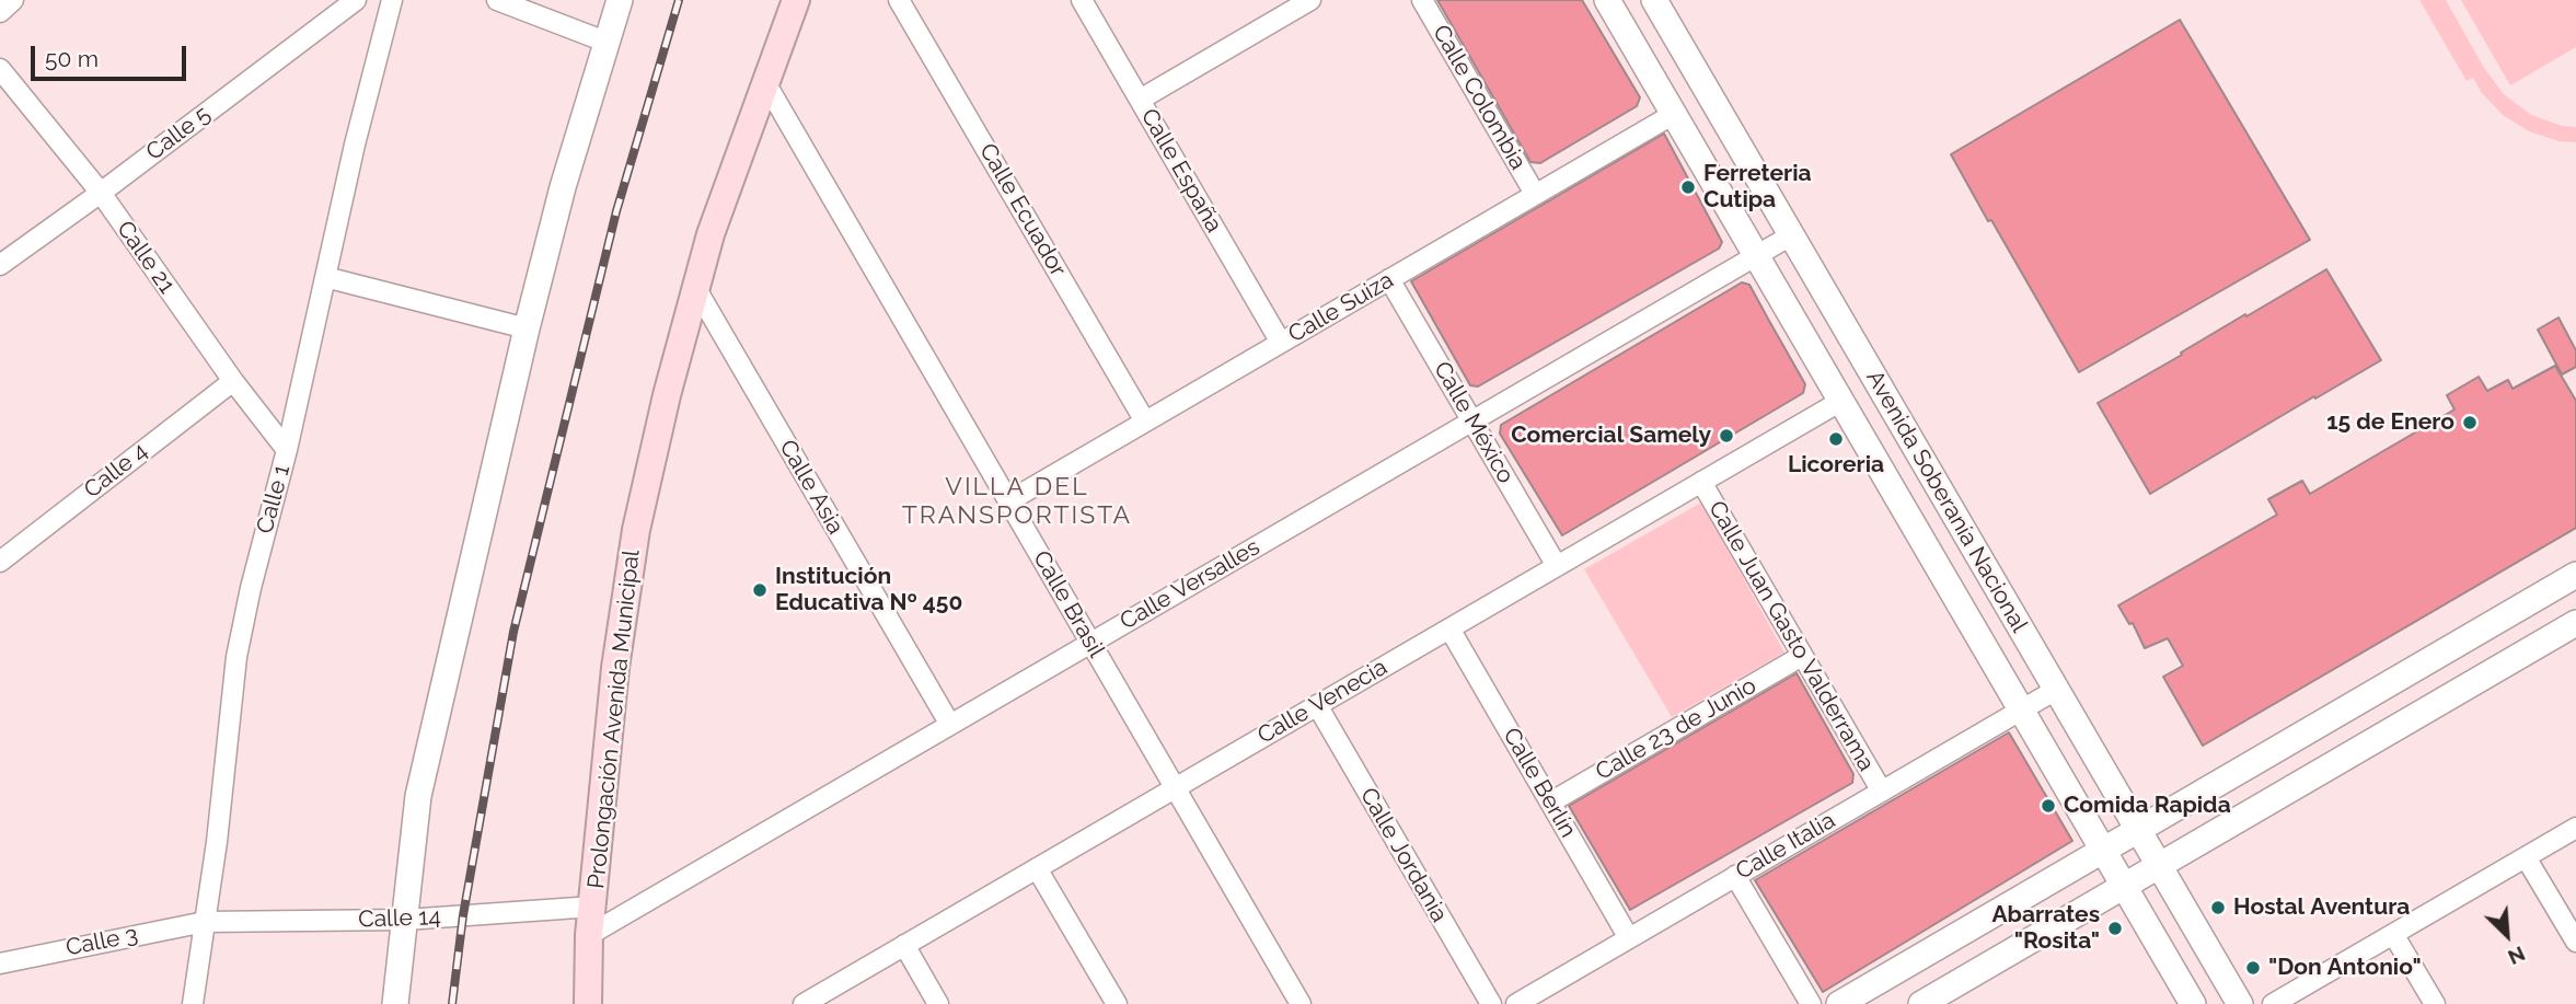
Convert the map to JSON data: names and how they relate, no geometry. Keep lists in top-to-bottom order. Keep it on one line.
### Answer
{"streets":{"main road":["Prolongación Avenida Municipal"],"street":["Calle Colombia","Calle 5","Calle España","Calle Ecuador","Calle 21","Calle Suiza","Calle México","Calle 4","Calle Asia","Calle 1","Avenida Soberanía Nacional","Calle Versalles","Calle Brasil","Calle Juan Gasto Valderrama","Calle Venecia","Calle 23 de Junio","Calle Berlín","Calle Italia","Calle Jordania","Calle 14","Calle 3"]},"crossings":[["Calle Colombia","Calle Suiza"],["Calle 5","Calle 21"],["Calle España","Calle Suiza"],["Calle Ecuador","Calle Suiza"],["Calle 21","Calle 4"],["Calle 21","Calle 1"],["Calle Suiza","Calle México"],["Calle Suiza","Avenida Soberanía Nacional"],["Calle Suiza","Calle Brasil"],["Calle México","Calle Versalles"],["Calle México","Calle Venecia"],["Calle Asia","Calle Versalles"],["Calle Asia","Prolongación Avenida Municipal"],["Calle 1","Calle 14"],["Calle 1","Calle 3"],["Avenida Soberanía Nacional","Calle Versalles"],["Avenida Soberanía Nacional","Calle Venecia"],["Avenida Soberanía Nacional","Calle Italia"],["Calle Versalles","Calle Brasil"],["Calle Versalles","Prolongación Avenida Municipal"],["Calle Brasil","Calle Venecia"],["Calle Brasil","Prolongación Avenida Municipal"],["Calle Juan Gasto Valderrama","Calle Venecia"],["Calle Juan Gasto Valderrama","Calle 23 de Junio"],["Calle Juan Gasto Valderrama","Calle Italia"],["Calle Venecia","Calle Berlín"],["Calle Venecia","Calle Jordania"],["Prolongación Avenida Municipal","Calle 14"],["Calle 23 de Junio","Calle Berlín"],["Calle Berlín","Calle Italia"],["Calle 14","Calle 3"]],"districts":["VILLA DEL TRANSPORTISTA"],"places":["Ferreteria Cutipa","15 de Enero","Comercial Samely","Licoreria","Institución Educativa Nº 450","Comida Rapida","Hostal Aventura","Abarrates \"Rosita\"","\"Don Antonio\""],"scale_bar":"50 m","north":"bottom right"}
